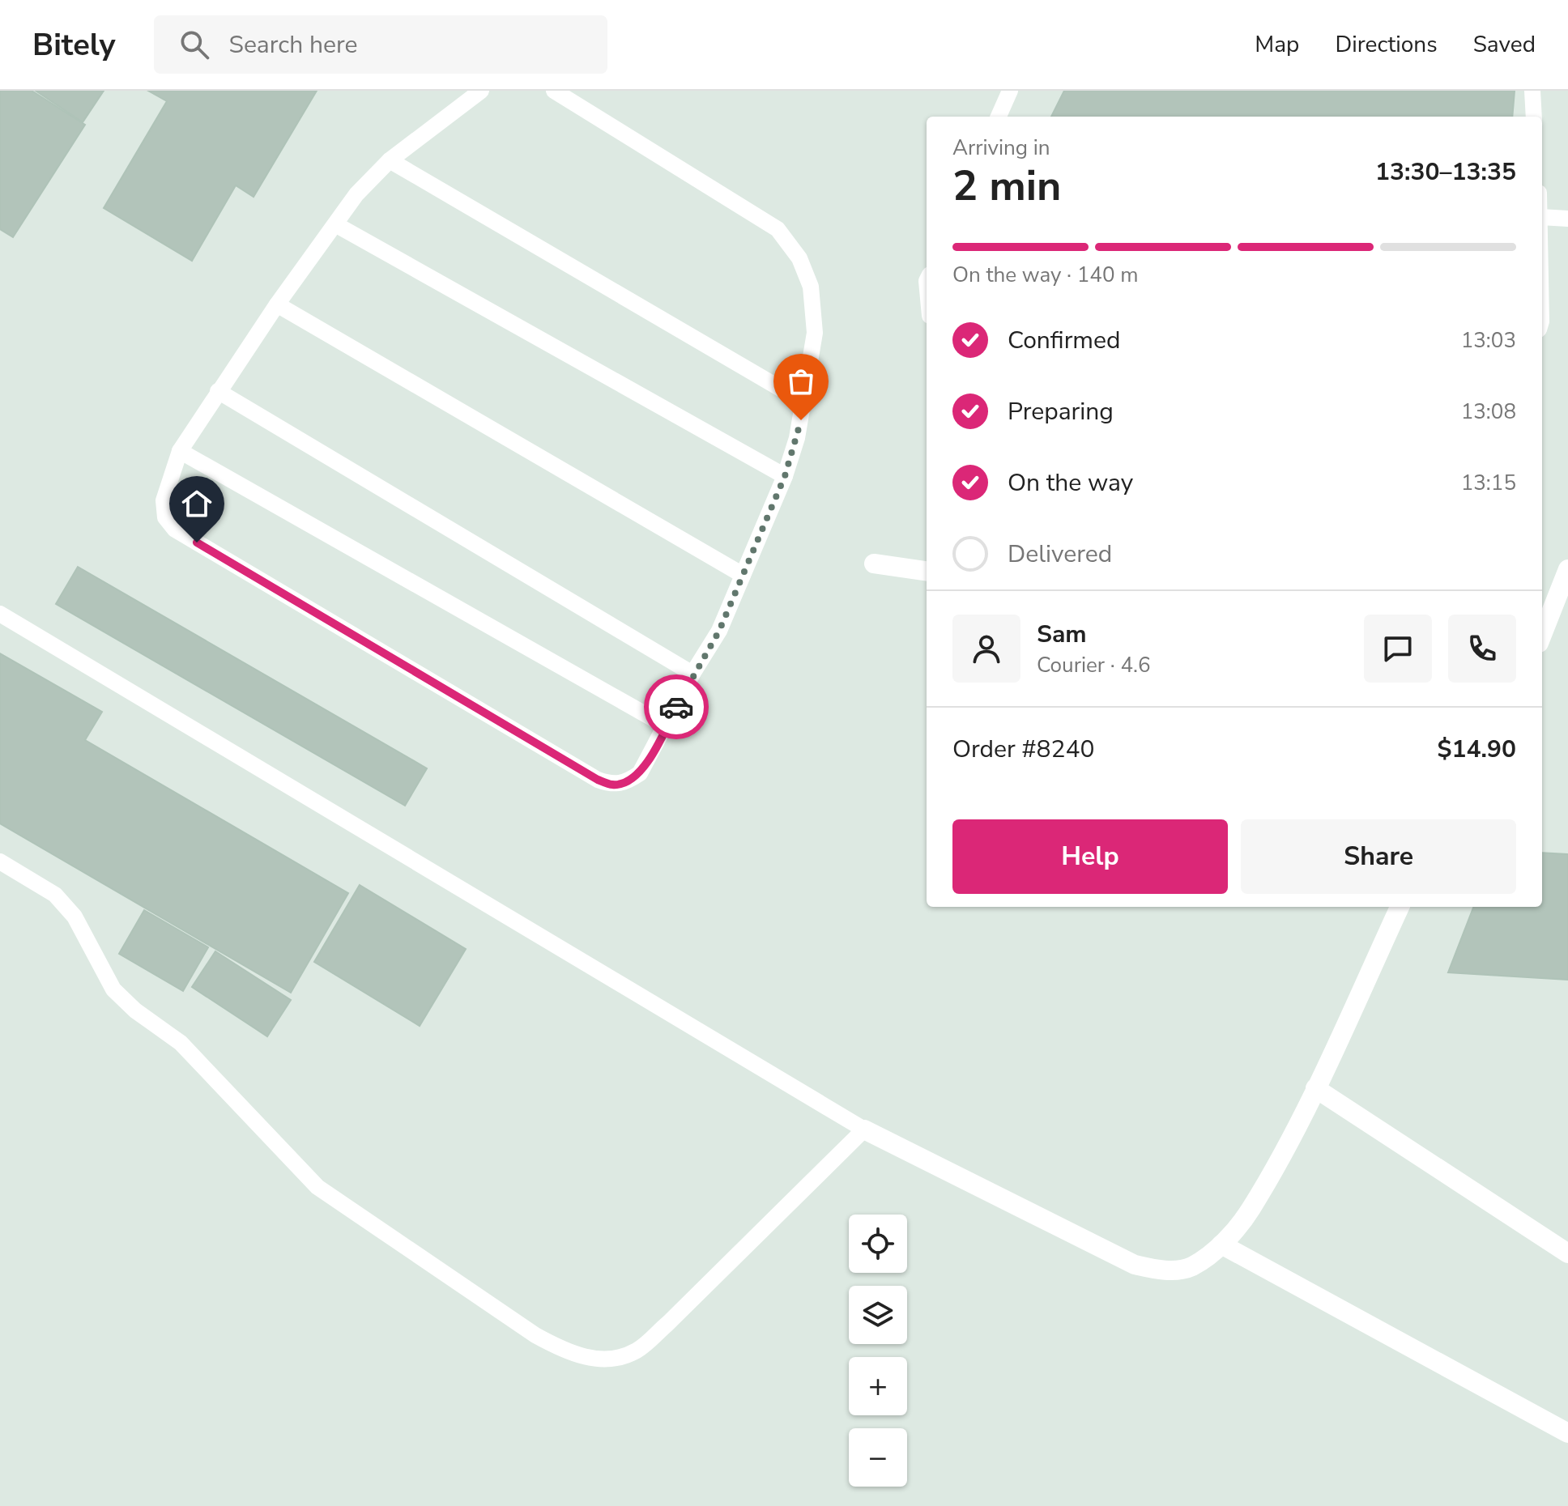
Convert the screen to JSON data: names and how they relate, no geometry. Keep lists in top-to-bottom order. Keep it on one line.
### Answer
{"page":{"header":"Bitely","search":"Search here","nav":["Map","Directions","Saved"],"heading":["2 min","Arriving in","13:30–13:35"],"panel":["Sam","Courier · 4.6","Order #8240","$14.90"],"bar":"On the way · 140 m","list":[["Confirmed","13:03"],["Preparing","13:08"],["On the way","13:15"],"Delivered"],"buttons":["Help","Share"],"map_buttons":["+","−"]}}
